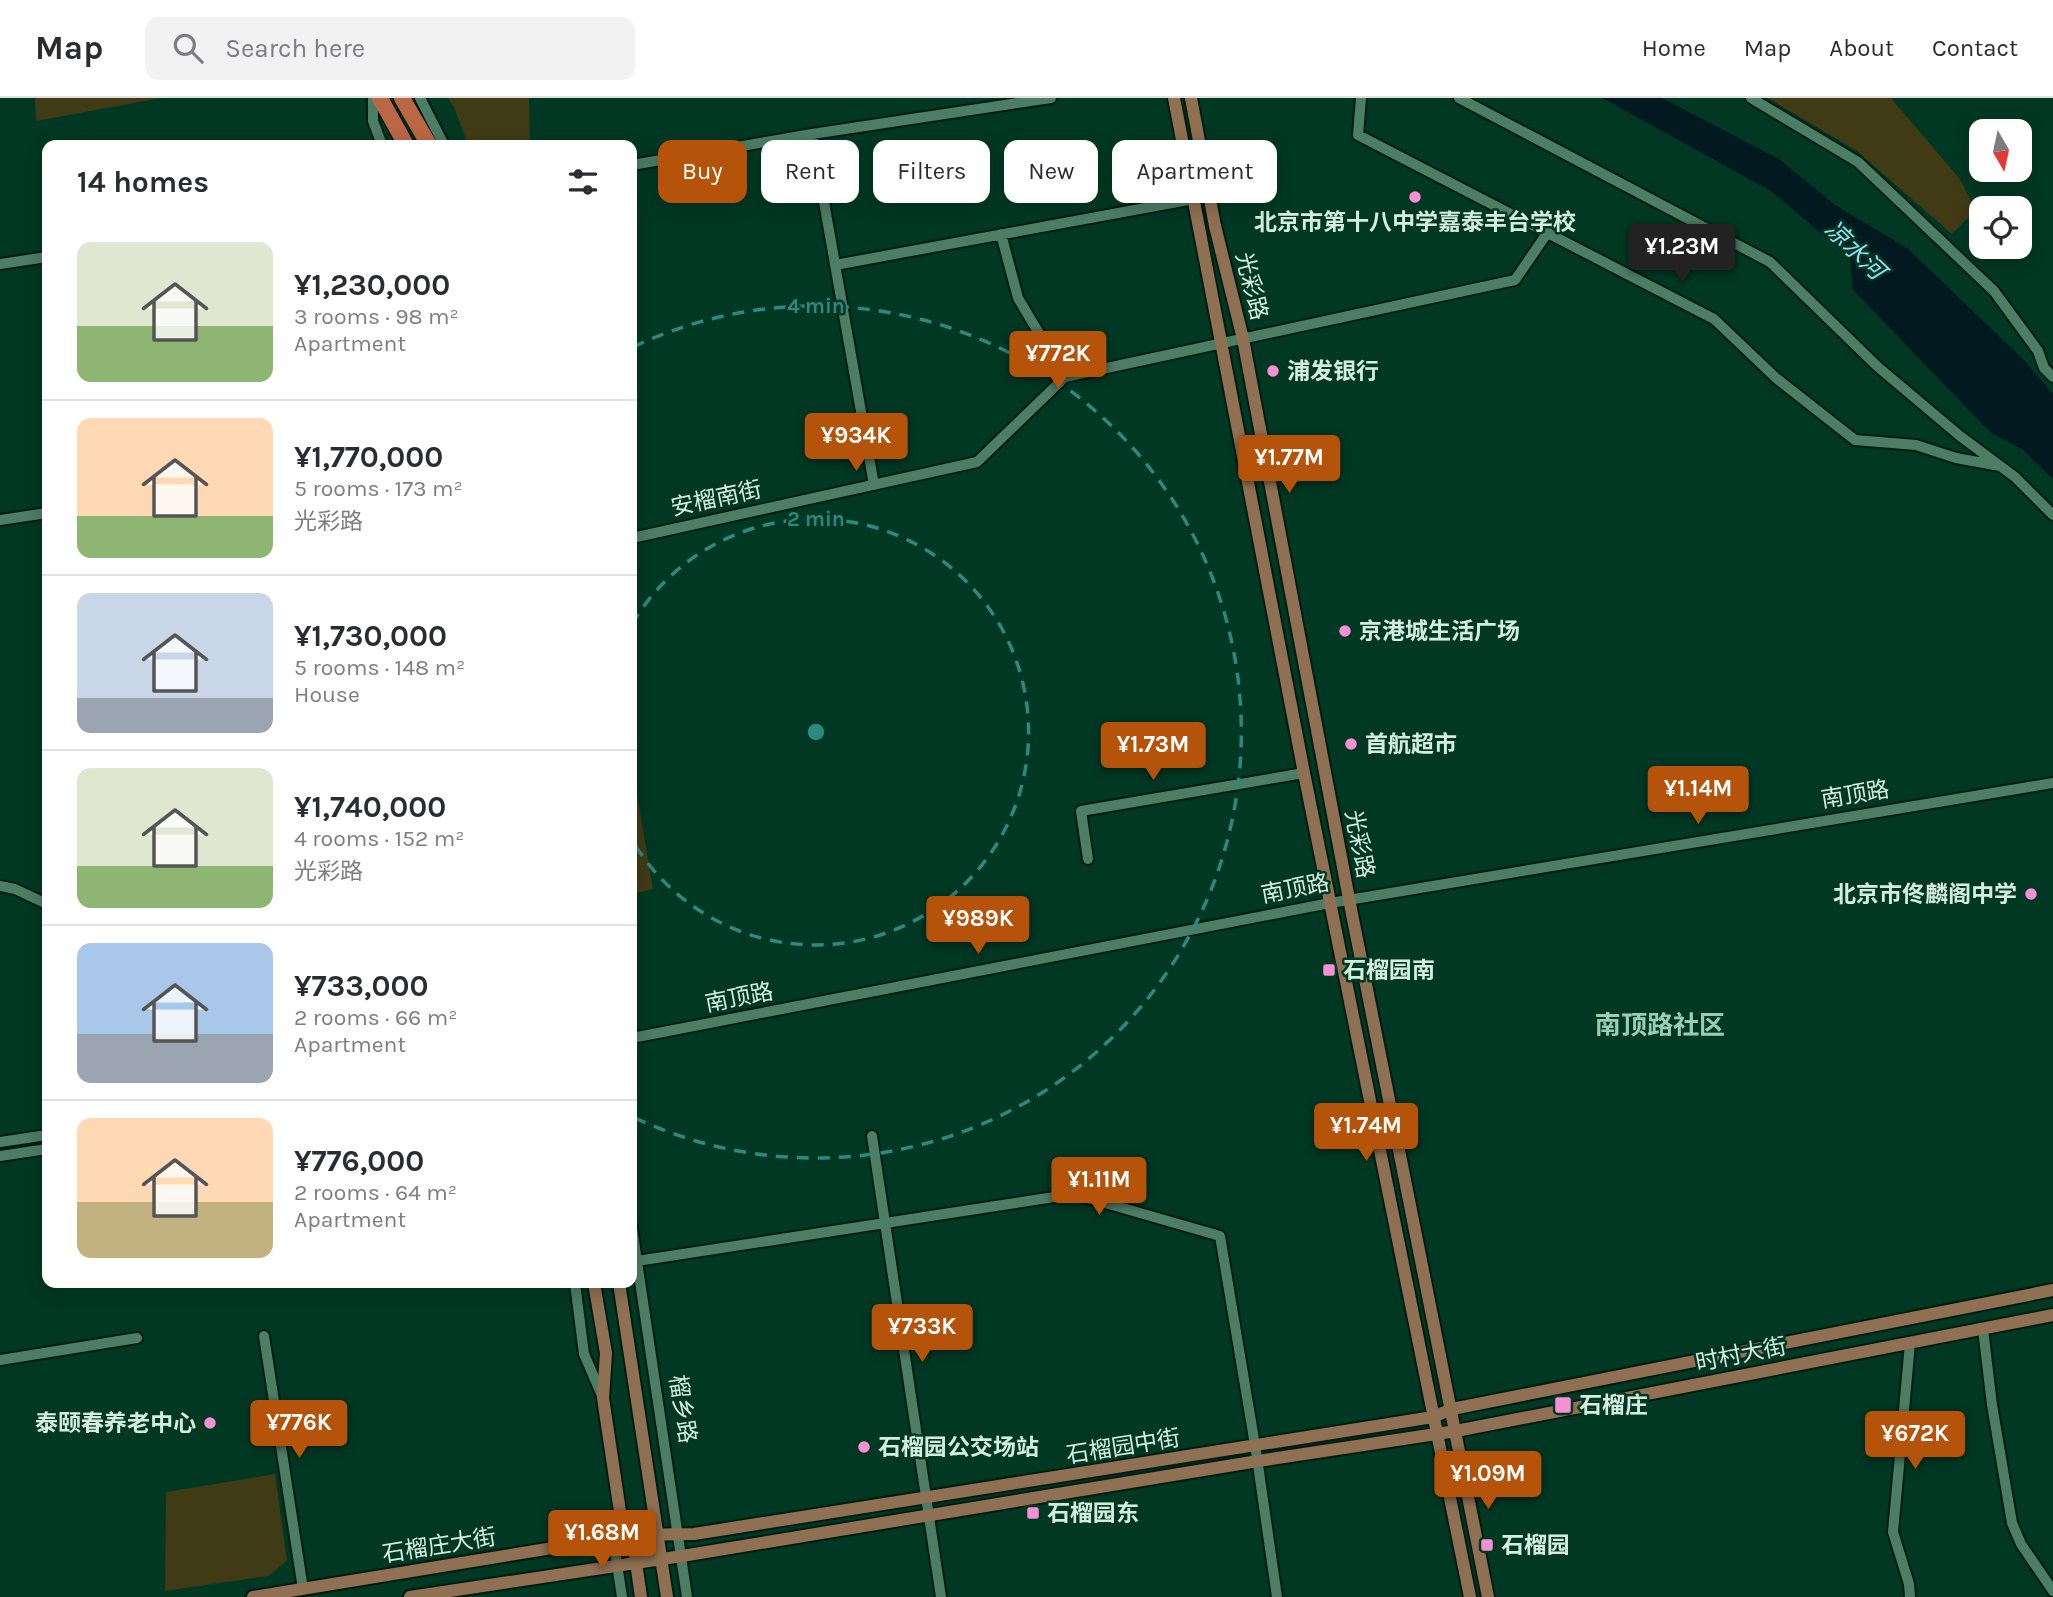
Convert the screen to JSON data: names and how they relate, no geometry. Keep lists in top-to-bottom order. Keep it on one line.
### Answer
{"streets":{"main road":["光彩路","时村大街","榴乡路","石榴园中街","石榴庄大街"],"street":["安榴南街","南顶路"]},"crossings":[["光彩路","南顶路"],["光彩路","时村大街"],["光彩路","石榴园中街"],["时村大街","石榴园中街"],["榴乡路","石榴园中街"],["石榴园中街","石榴庄大街"]],"districts":["南顶路社区"],"water":["凉水河"],"places":{"other":["北京市第十八中学嘉泰丰台学校","浦发银行","京港城生活广场","首航超市","北京市佟麟阁中学","泰颐春养老中心","石榴园公交场站"],"transit":["石榴园南","石榴庄","石榴园东","石榴园"]},"north":"bottom","page":{"header":"Map","search":"Search here","nav":["Home","Map","About","Contact"],"chip":["Buy","Rent","Filters","New","Apartment"],"heading":"14 homes","price":["¥1.23M","¥772K","¥934K","¥1.77M","¥1.73M","¥1.14M","¥989K","¥1.74M","¥1.11M","¥733K","¥776K","¥672K","¥1.09M","¥1.68M"],"list":[{"name":"¥1,230,000","note":"3 rooms · 98 m² · Apartment"},{"name":"¥1,770,000","note":"5 rooms · 173 m² · 光彩路"},{"name":"¥1,730,000","note":"5 rooms · 148 m² · House"},{"name":"¥1,740,000","note":"4 rooms · 152 m² · 光彩路"},{"name":"¥733,000","note":"2 rooms · 66 m² · Apartment"},{"name":"¥776,000","note":"2 rooms · 64 m² · Apartment"}]},"rings":["4 min","2 min"]}
